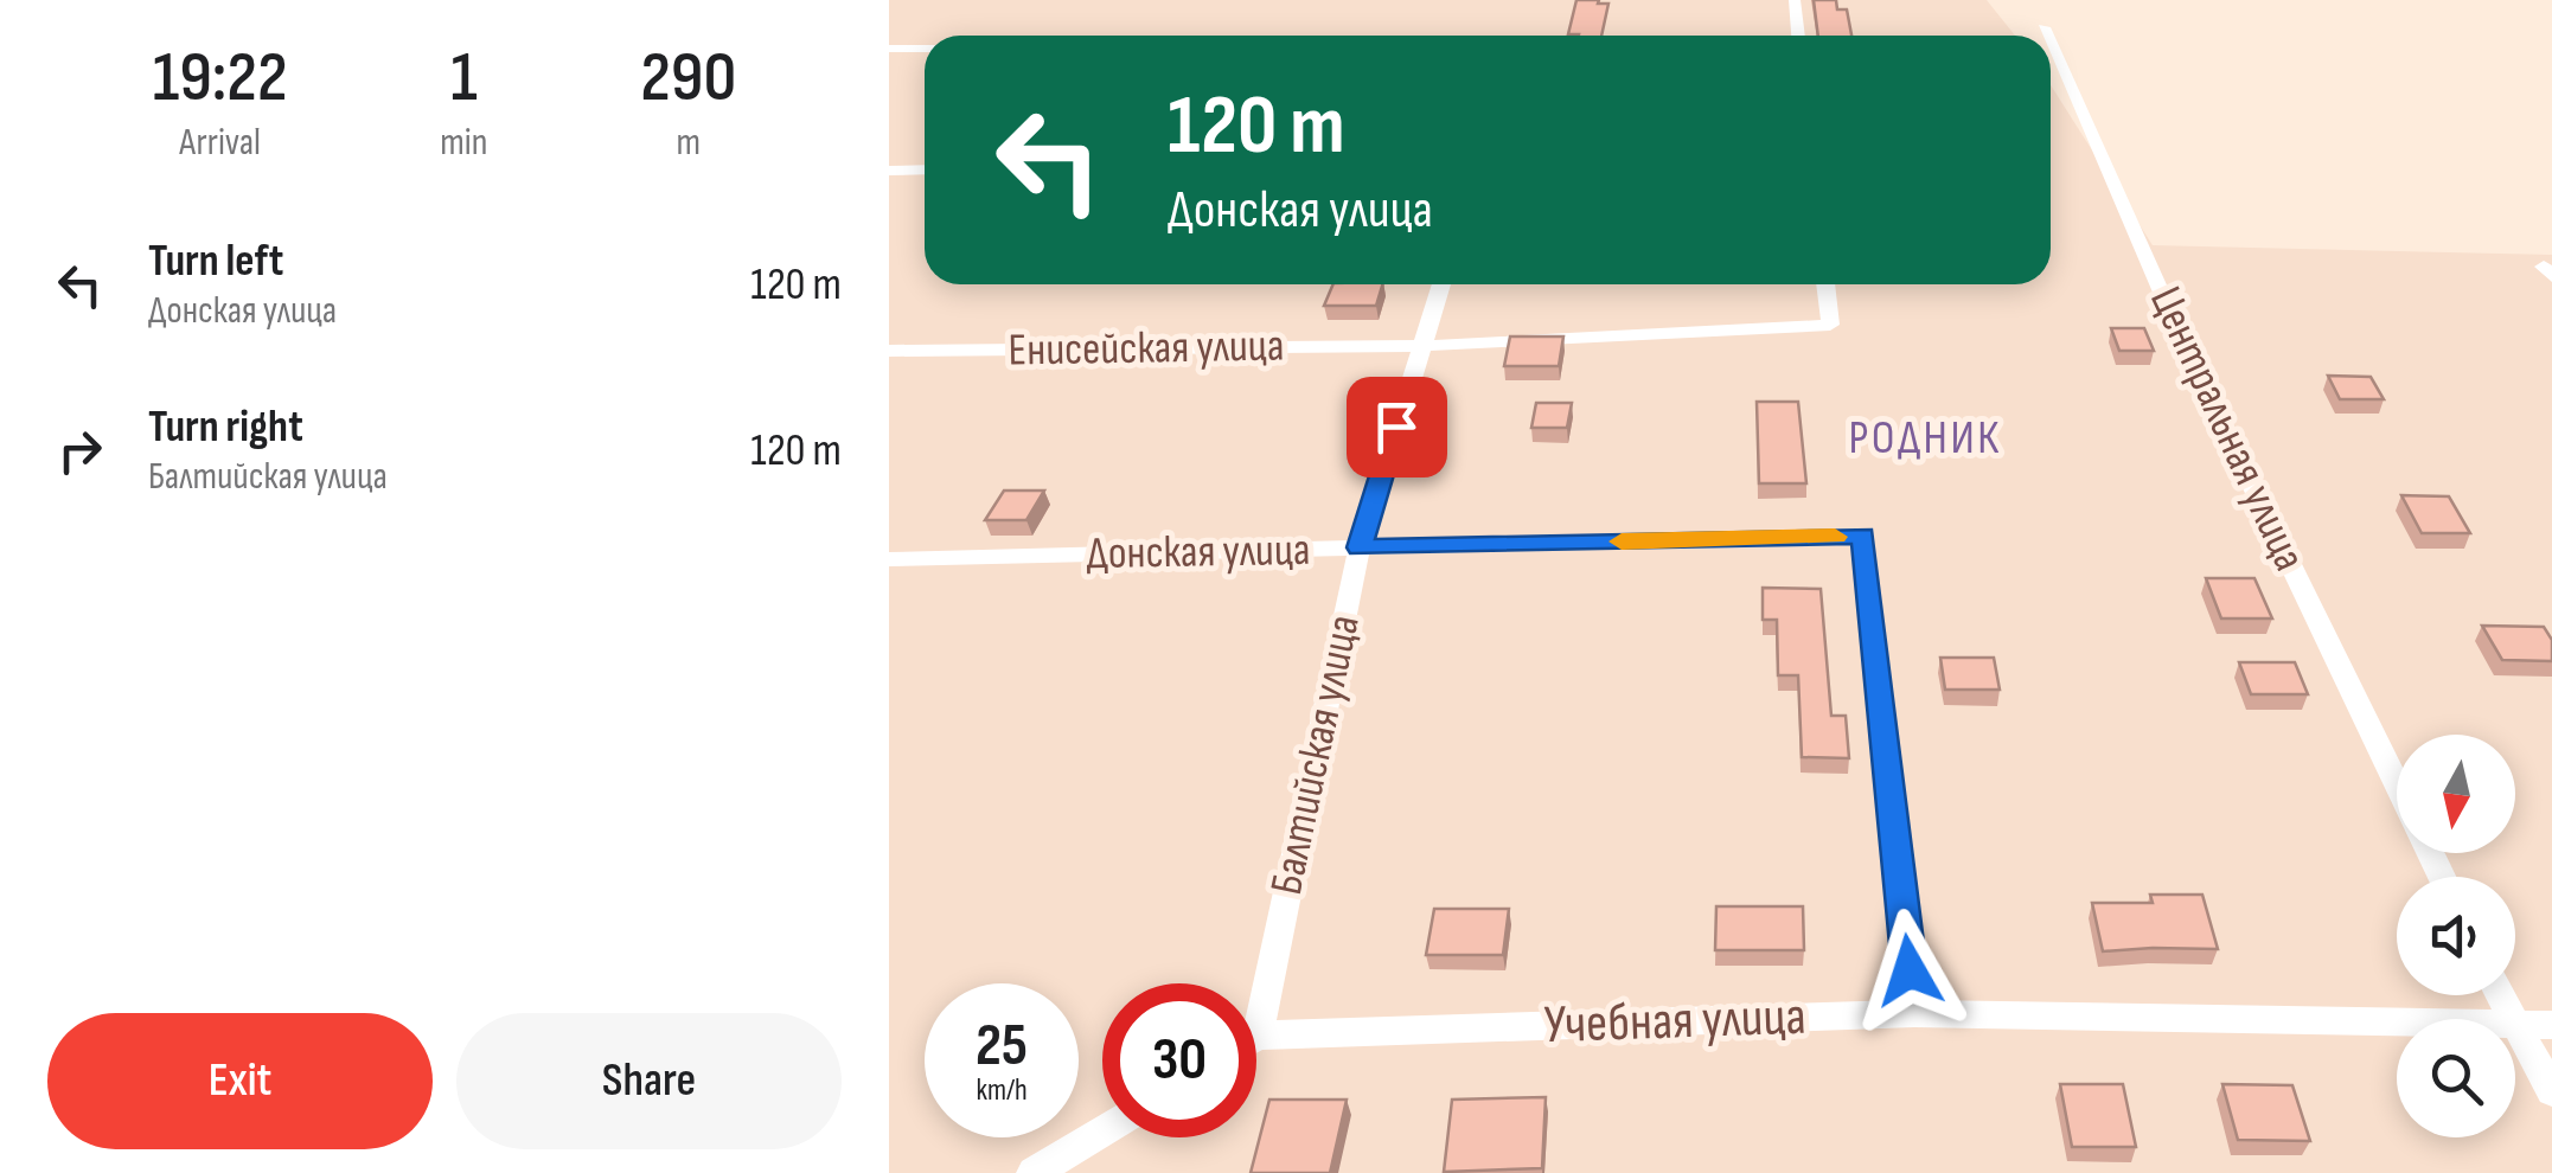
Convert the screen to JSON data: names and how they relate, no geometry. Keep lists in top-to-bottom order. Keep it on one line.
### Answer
{"streets":{"street":["Енисейская улица","Центральная улица","Донская улица","Балтийская улица","Учебная улица"]},"crossings":[["Енисейская улица","Балтийская улица"],["Донская улица","Балтийская улица"],["Донская улица","Учебная улица"]],"districts":["РОДНИК"],"north":"bottom","page":{"eta":["19:22","Arrival","1","min","290","m"],"turn":["120 m","Донская улица"],"list":[{"name":"Turn left","note":"Донская улица","value":"120 m"},{"name":"Turn right","note":"Балтийская улица","value":"120 m"}],"speed":"25 km/h","limit":"30","buttons":["Exit","Share"]}}
